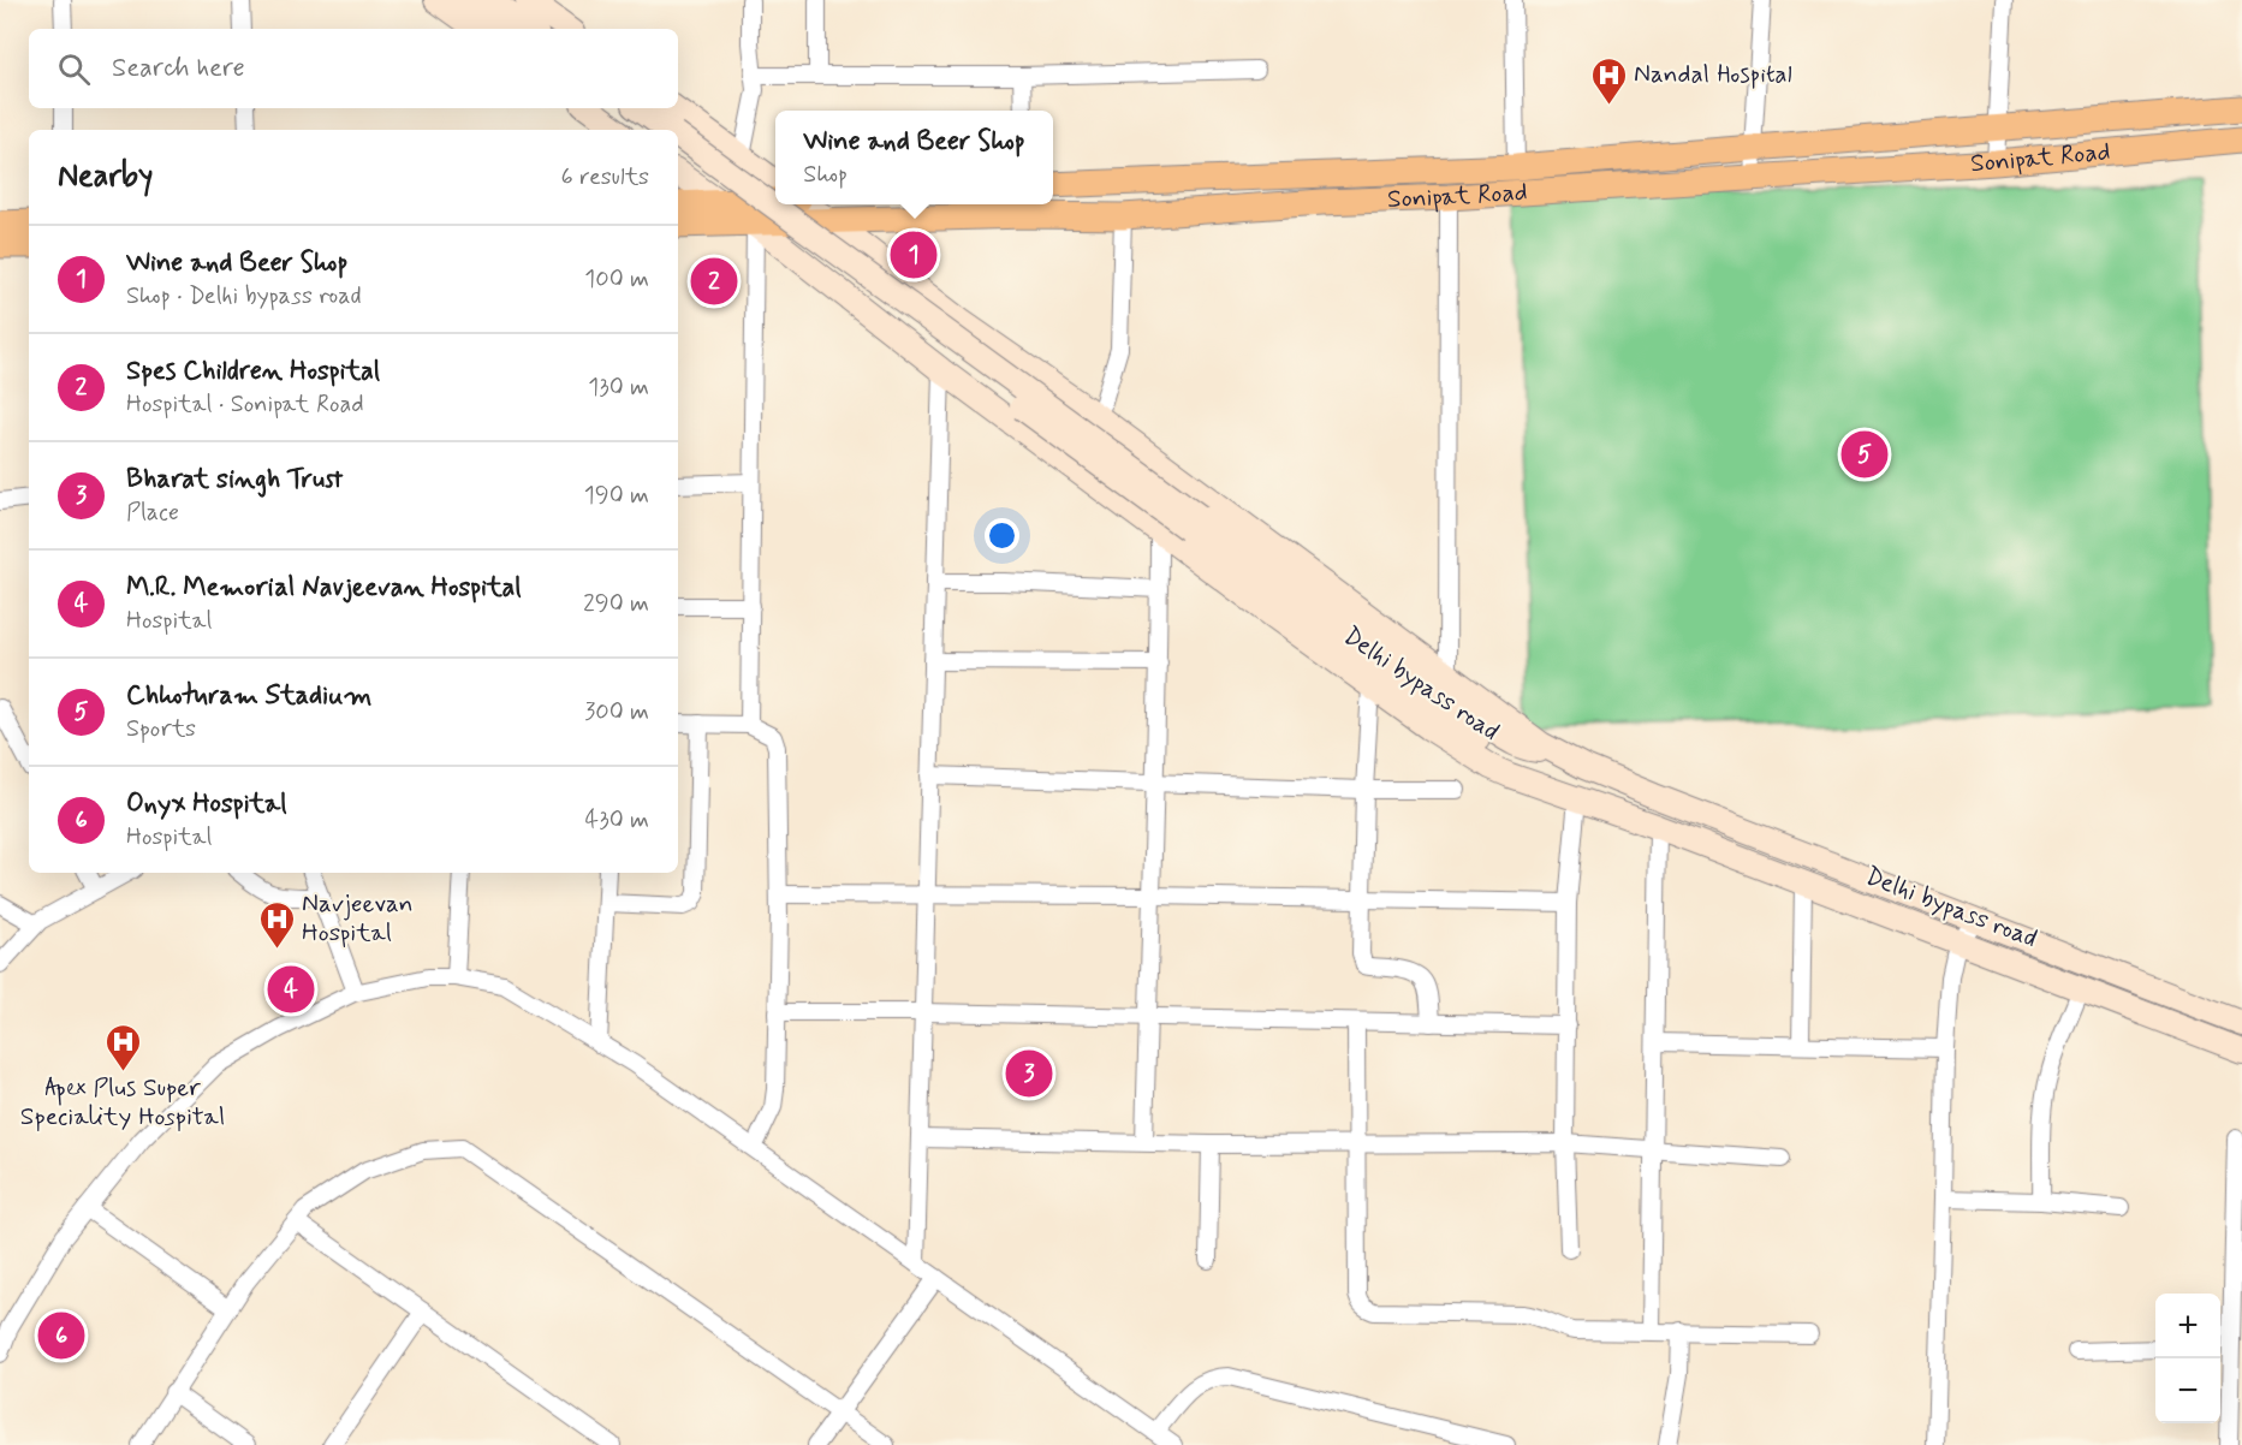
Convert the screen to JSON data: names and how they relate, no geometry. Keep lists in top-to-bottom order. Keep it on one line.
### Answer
{"streets":{"main road":["Sonipat Road","Delhi bypass road"]},"crossings":[["Sonipat Road","Delhi bypass road"]],"places":{"hospital":["Nandal Hospital","Navjeevan Hospital","Apex Plus Super Speciality Hospital"]},"page":{"search":"Search here","popup":["Wine and Beer Shop","Shop"],"heading":["Nearby","6 results"],"list":[{"mark":"1","name":"Wine and Beer Shop","note":"Shop · Delhi bypass road","value":"100 m"},{"mark":"2","name":"Spes Children Hospital","note":"Hospital · Sonipat Road","value":"130 m"},{"mark":"3","name":"Bharat singh Trust","note":"Place","value":"190 m"},{"mark":"4","name":"M.R. Memorial Navjeevan Hospital","note":"Hospital","value":"290 m"},{"mark":"5","name":"Chhoturam Stadium","note":"Sports","value":"300 m"},{"mark":"6","name":"Onyx Hospital","note":"Hospital","value":"430 m"}],"pins":["1","2","5","4","3","6"],"map_buttons":["+","−"]}}
